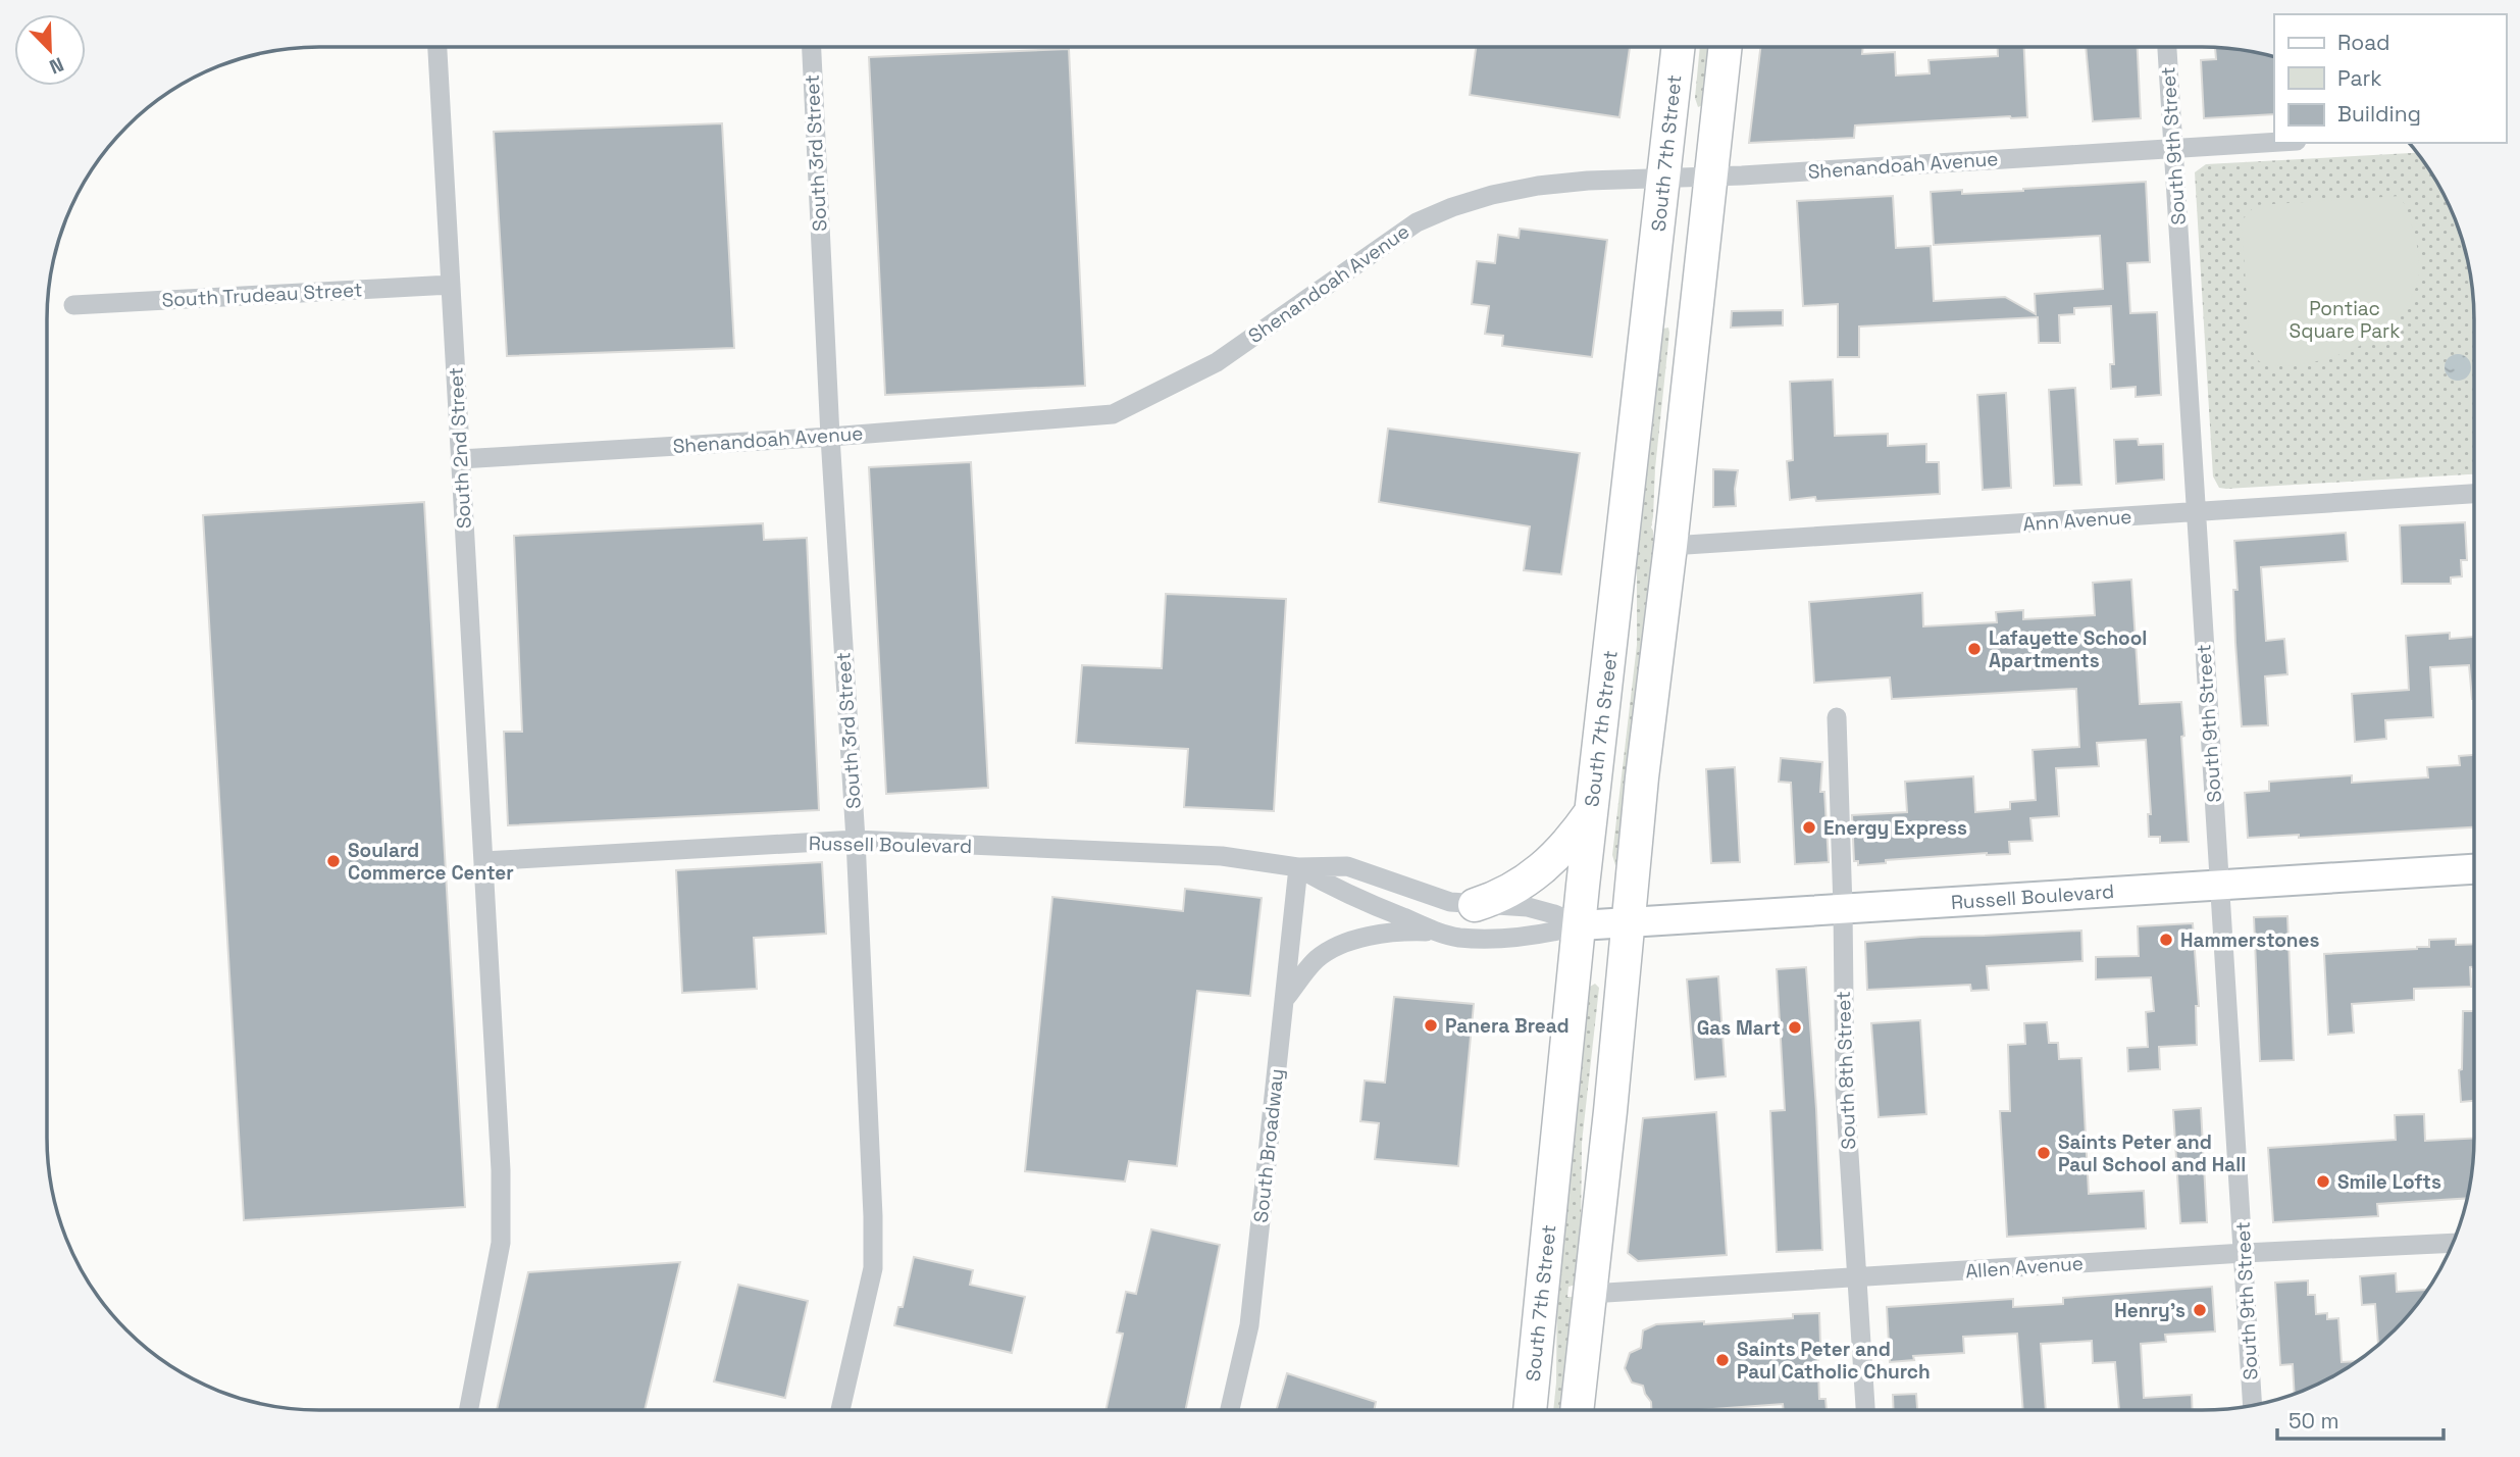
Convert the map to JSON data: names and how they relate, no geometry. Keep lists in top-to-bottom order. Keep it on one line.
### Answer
{"streets":{"main road":["South 7th Street","Russell Boulevard"],"street":["South 9th Street","South 3rd Street","Shenandoah Avenue","South Trudeau Street","South 2nd Street","Ann Avenue","South 8th Street","South Broadway","Allen Avenue"]},"crossings":[["South 9th Street","Shenandoah Avenue"],["South 9th Street","Ann Avenue"],["South 9th Street","Russell Boulevard"],["South 9th Street","Allen Avenue"],["South 3rd Street","Shenandoah Avenue"],["South 3rd Street","Russell Boulevard"],["South 7th Street","Shenandoah Avenue"],["South 7th Street","Russell Boulevard"],["Shenandoah Avenue","South 2nd Street"],["South Trudeau Street","South 2nd Street"],["South 2nd Street","Russell Boulevard"],["Russell Boulevard","South 8th Street"],["Russell Boulevard","South Broadway"],["South 8th Street","Allen Avenue"]],"parks":["Pontiac Square Park"],"places":["Lafayette School Apartments","Energy Express","Soulard Commerce Center","Hammerstones","Panera Bread","Gas Mart","Saints Peter and Paul School and Hall","Smile Lofts","Henry's","Saints Peter and Paul Catholic Church"],"legend":["Road","Park","Building"],"scale_bar":"50 m","north":"bottom right"}
